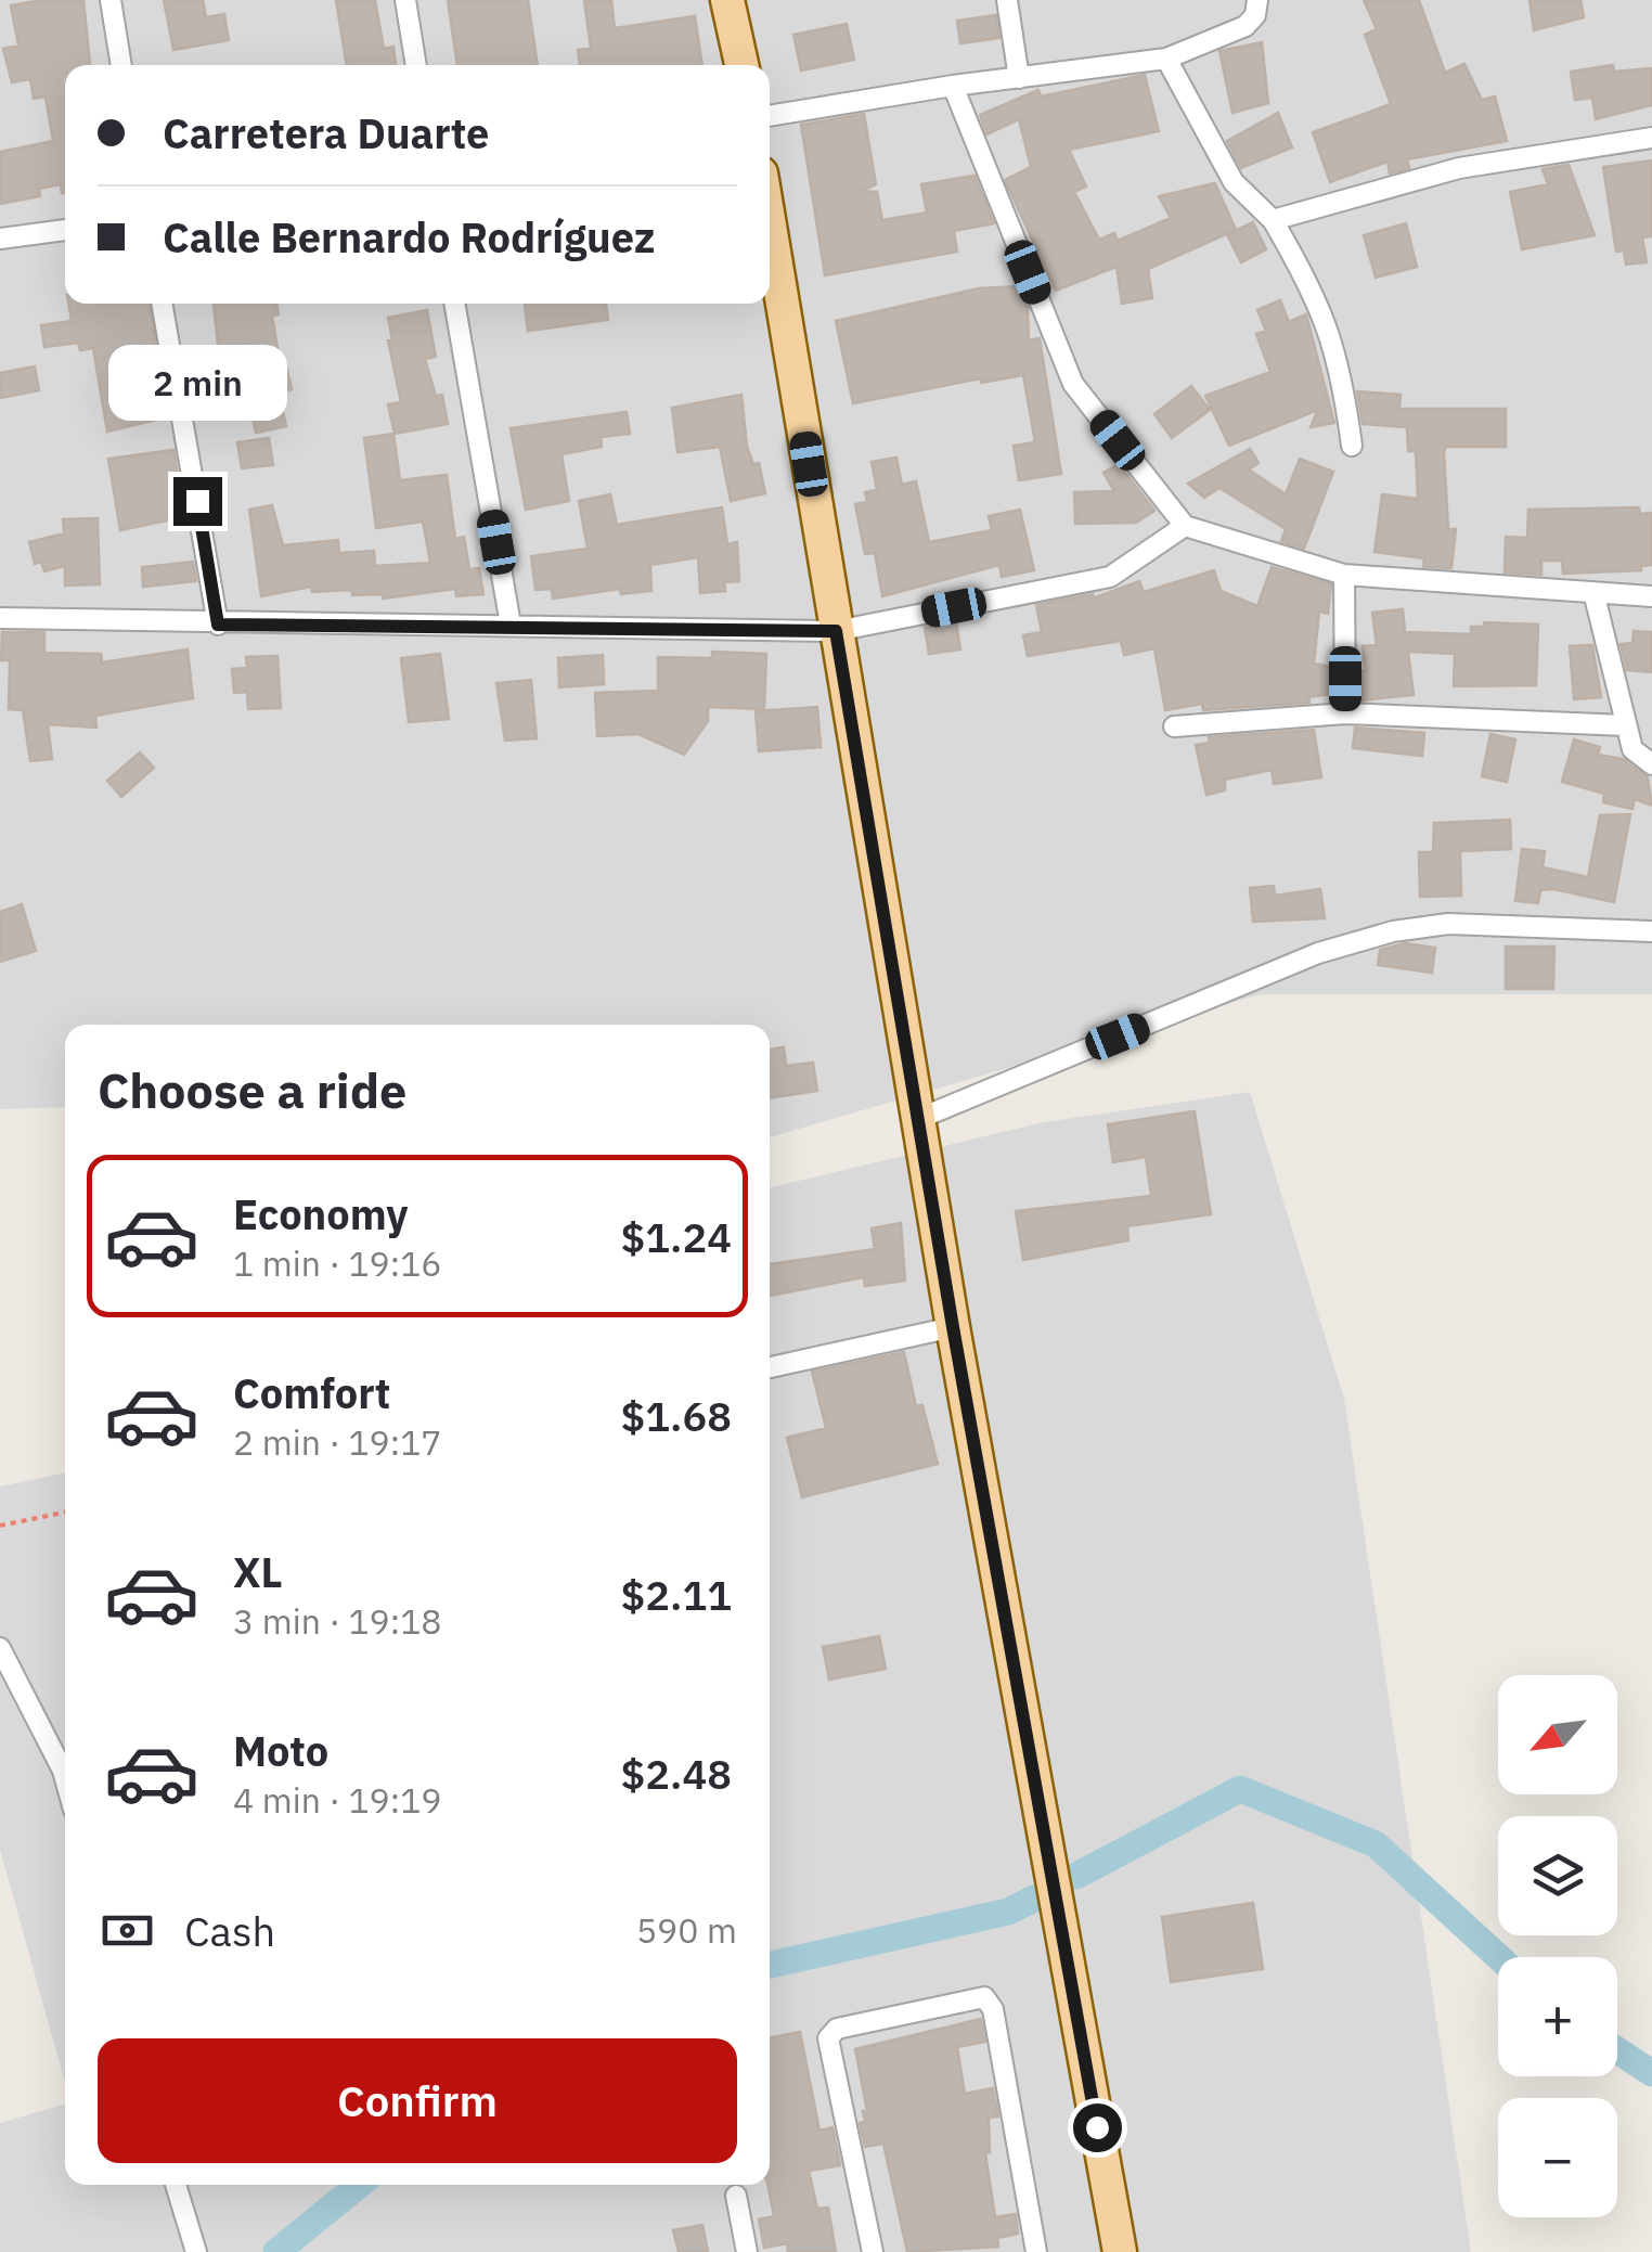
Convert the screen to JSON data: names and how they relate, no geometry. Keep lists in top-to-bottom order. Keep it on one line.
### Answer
{"north":"bottom left","page":{"banner":["Carretera Duarte","Calle Bernardo Rodríguez"],"bubble":"2 min","heading":"Choose a ride","list":[{"name":"Economy","note":"1 min · 19:16","value":"$1.24"},{"name":"Comfort","note":"2 min · 19:17","value":"$1.68"},{"name":"XL","note":"3 min · 19:18","value":"$2.11"},{"name":"Moto","note":"4 min · 19:19","value":"$2.48"}],"map_buttons":["+","−"],"pay":["Cash","590 m"],"buttons":"Confirm"}}
